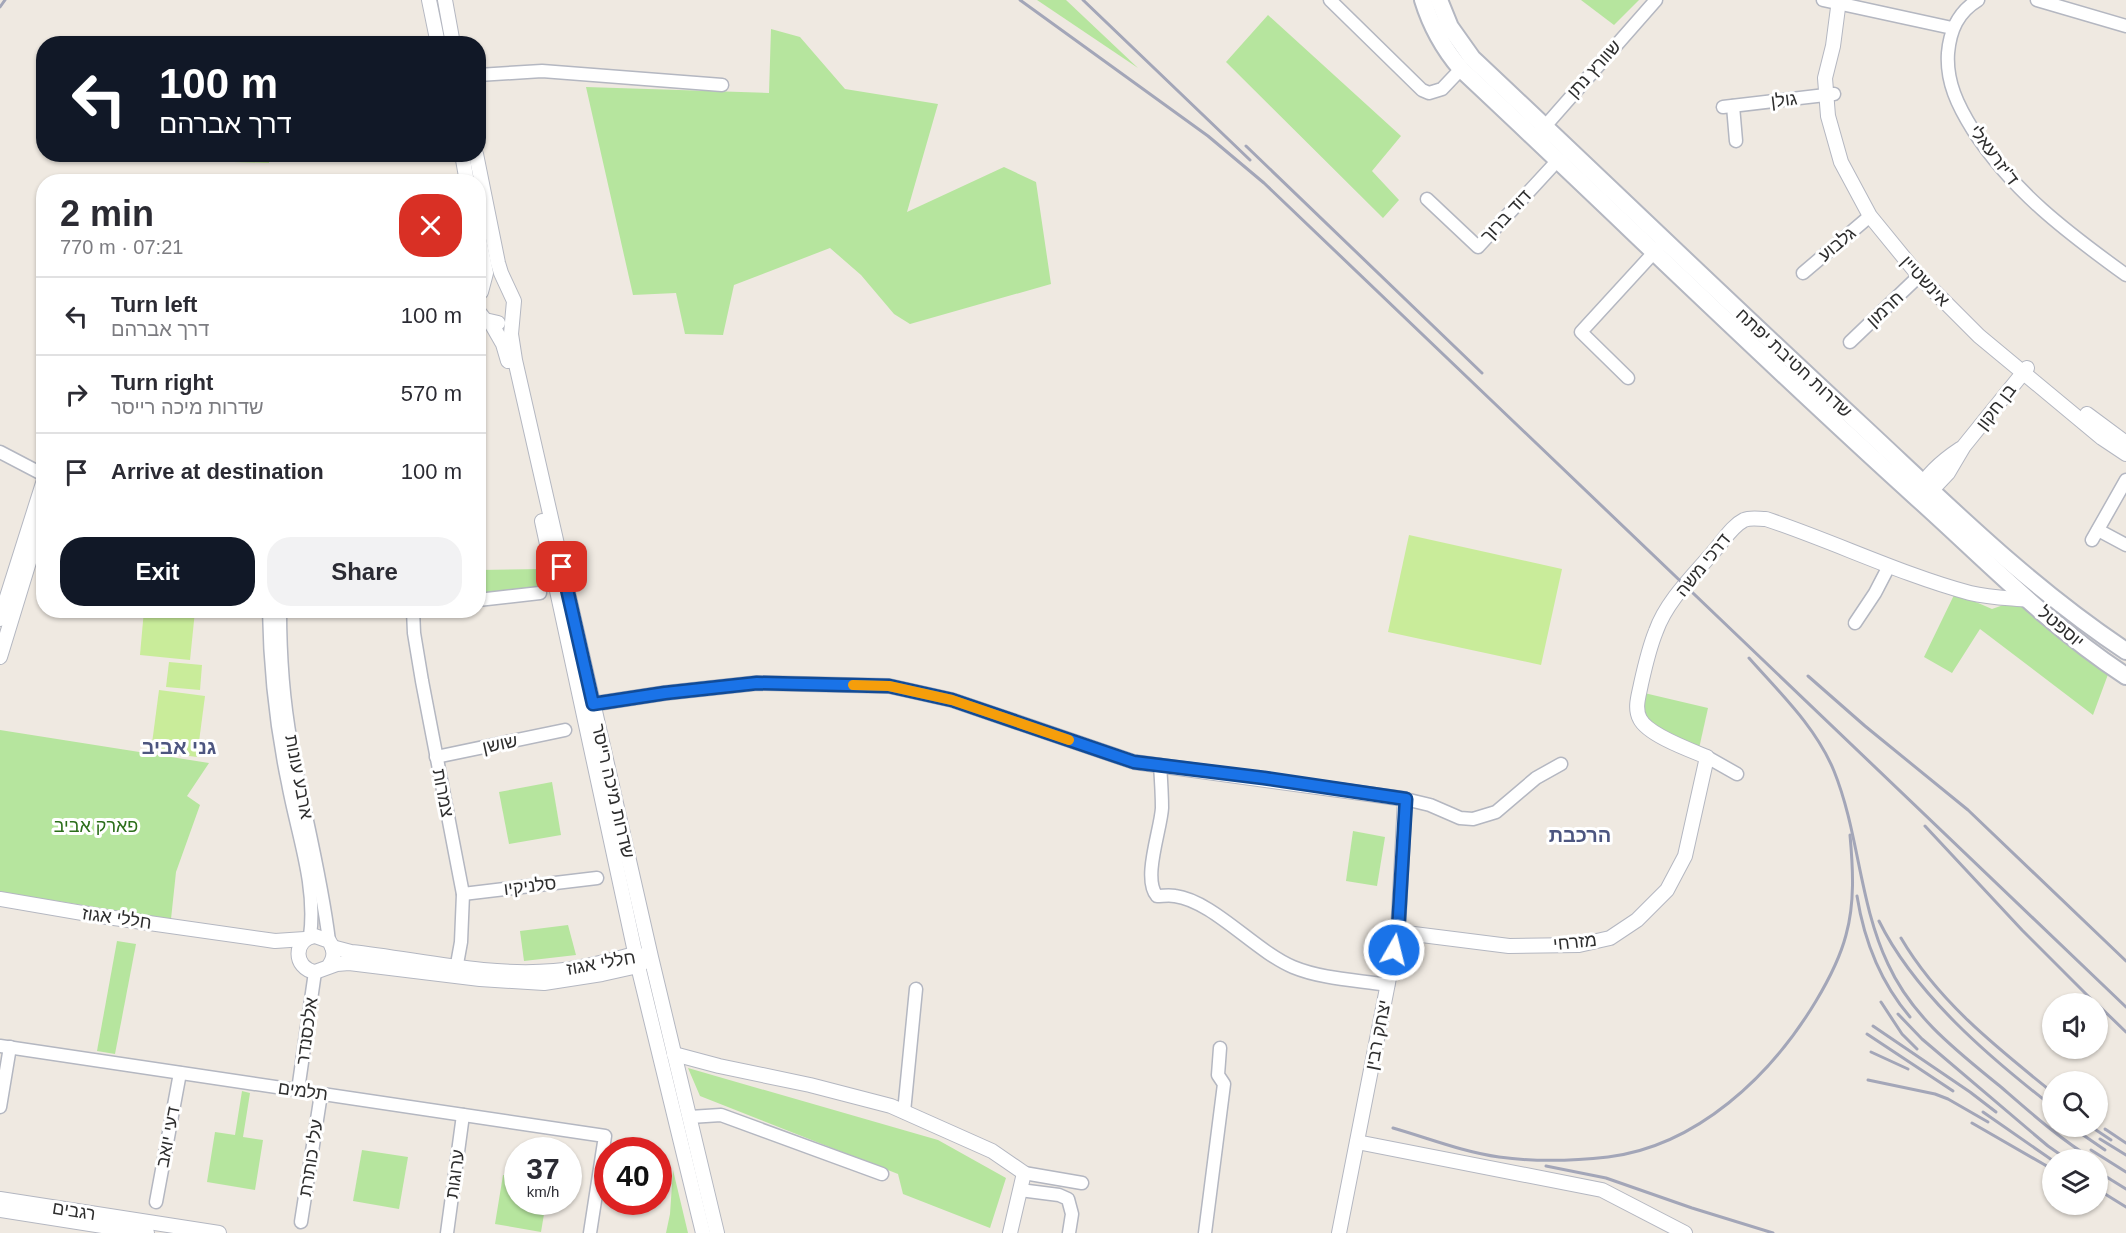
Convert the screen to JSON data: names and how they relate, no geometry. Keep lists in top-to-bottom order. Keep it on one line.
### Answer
{"streets":{"main road":["שדרות חטיבת יפתח","יוספטל"],"street":["שוורץ נתן","גולן","ד'יזרעאלי","דוד ברוך","גלבוע","אינשטיין","חרמון","בן חקון","דרכי משה","שושן","ארבע עונות","שדרות מיכה רייסר","צמרות","סלניקיו","חללי אגוז","מזרחי","אלכסנדר","יצחק רבין","תלמים","דעי יואב","עלי כותרת","ערוגות","רגבים"]},"crossings":[["שוורץ נתן","שדרות חטיבת יפתח"],["גולן","אינשטיין"],["דוד ברוך","שדרות חטיבת יפתח"],["גלבוע","אינשטיין"],["אינשטיין","חרמון"],["אינשטיין","בן חקון"],["שדרות חטיבת יפתח","בן חקון"],["שדרות חטיבת יפתח","יוספטל"],["דרכי משה","יוספטל"],["דרכי משה","מזרחי"],["שושן","צמרות"],["ארבע עונות","חללי אגוז"],["ארבע עונות","אלכסנדר"],["שדרות מיכה רייסר","חללי אגוז"],["צמרות","סלניקיו"],["צמרות","חללי אגוז"],["חללי אגוז","אלכסנדר"],["מזרחי","יצחק רבין"],["אלכסנדר","תלמים"],["תלמים","דעי יואב"],["תלמים","עלי כותרת"],["תלמים","ערוגות"]],"districts":["גני אביב","הרכבת"],"parks":["פארק אביב"],"page":{"turn":["100 m","דרך אברהם"],"heading":["2 min","770 m · 07:21"],"list":[{"name":"Turn left","note":"דרך אברהם","value":"100 m"},{"name":"Turn right","note":"שדרות מיכה רייסר","value":"570 m"},{"name":"Arrive at destination","value":"100 m"}],"buttons":["Exit","Share"],"speed":"37 km/h","limit":"40"}}
